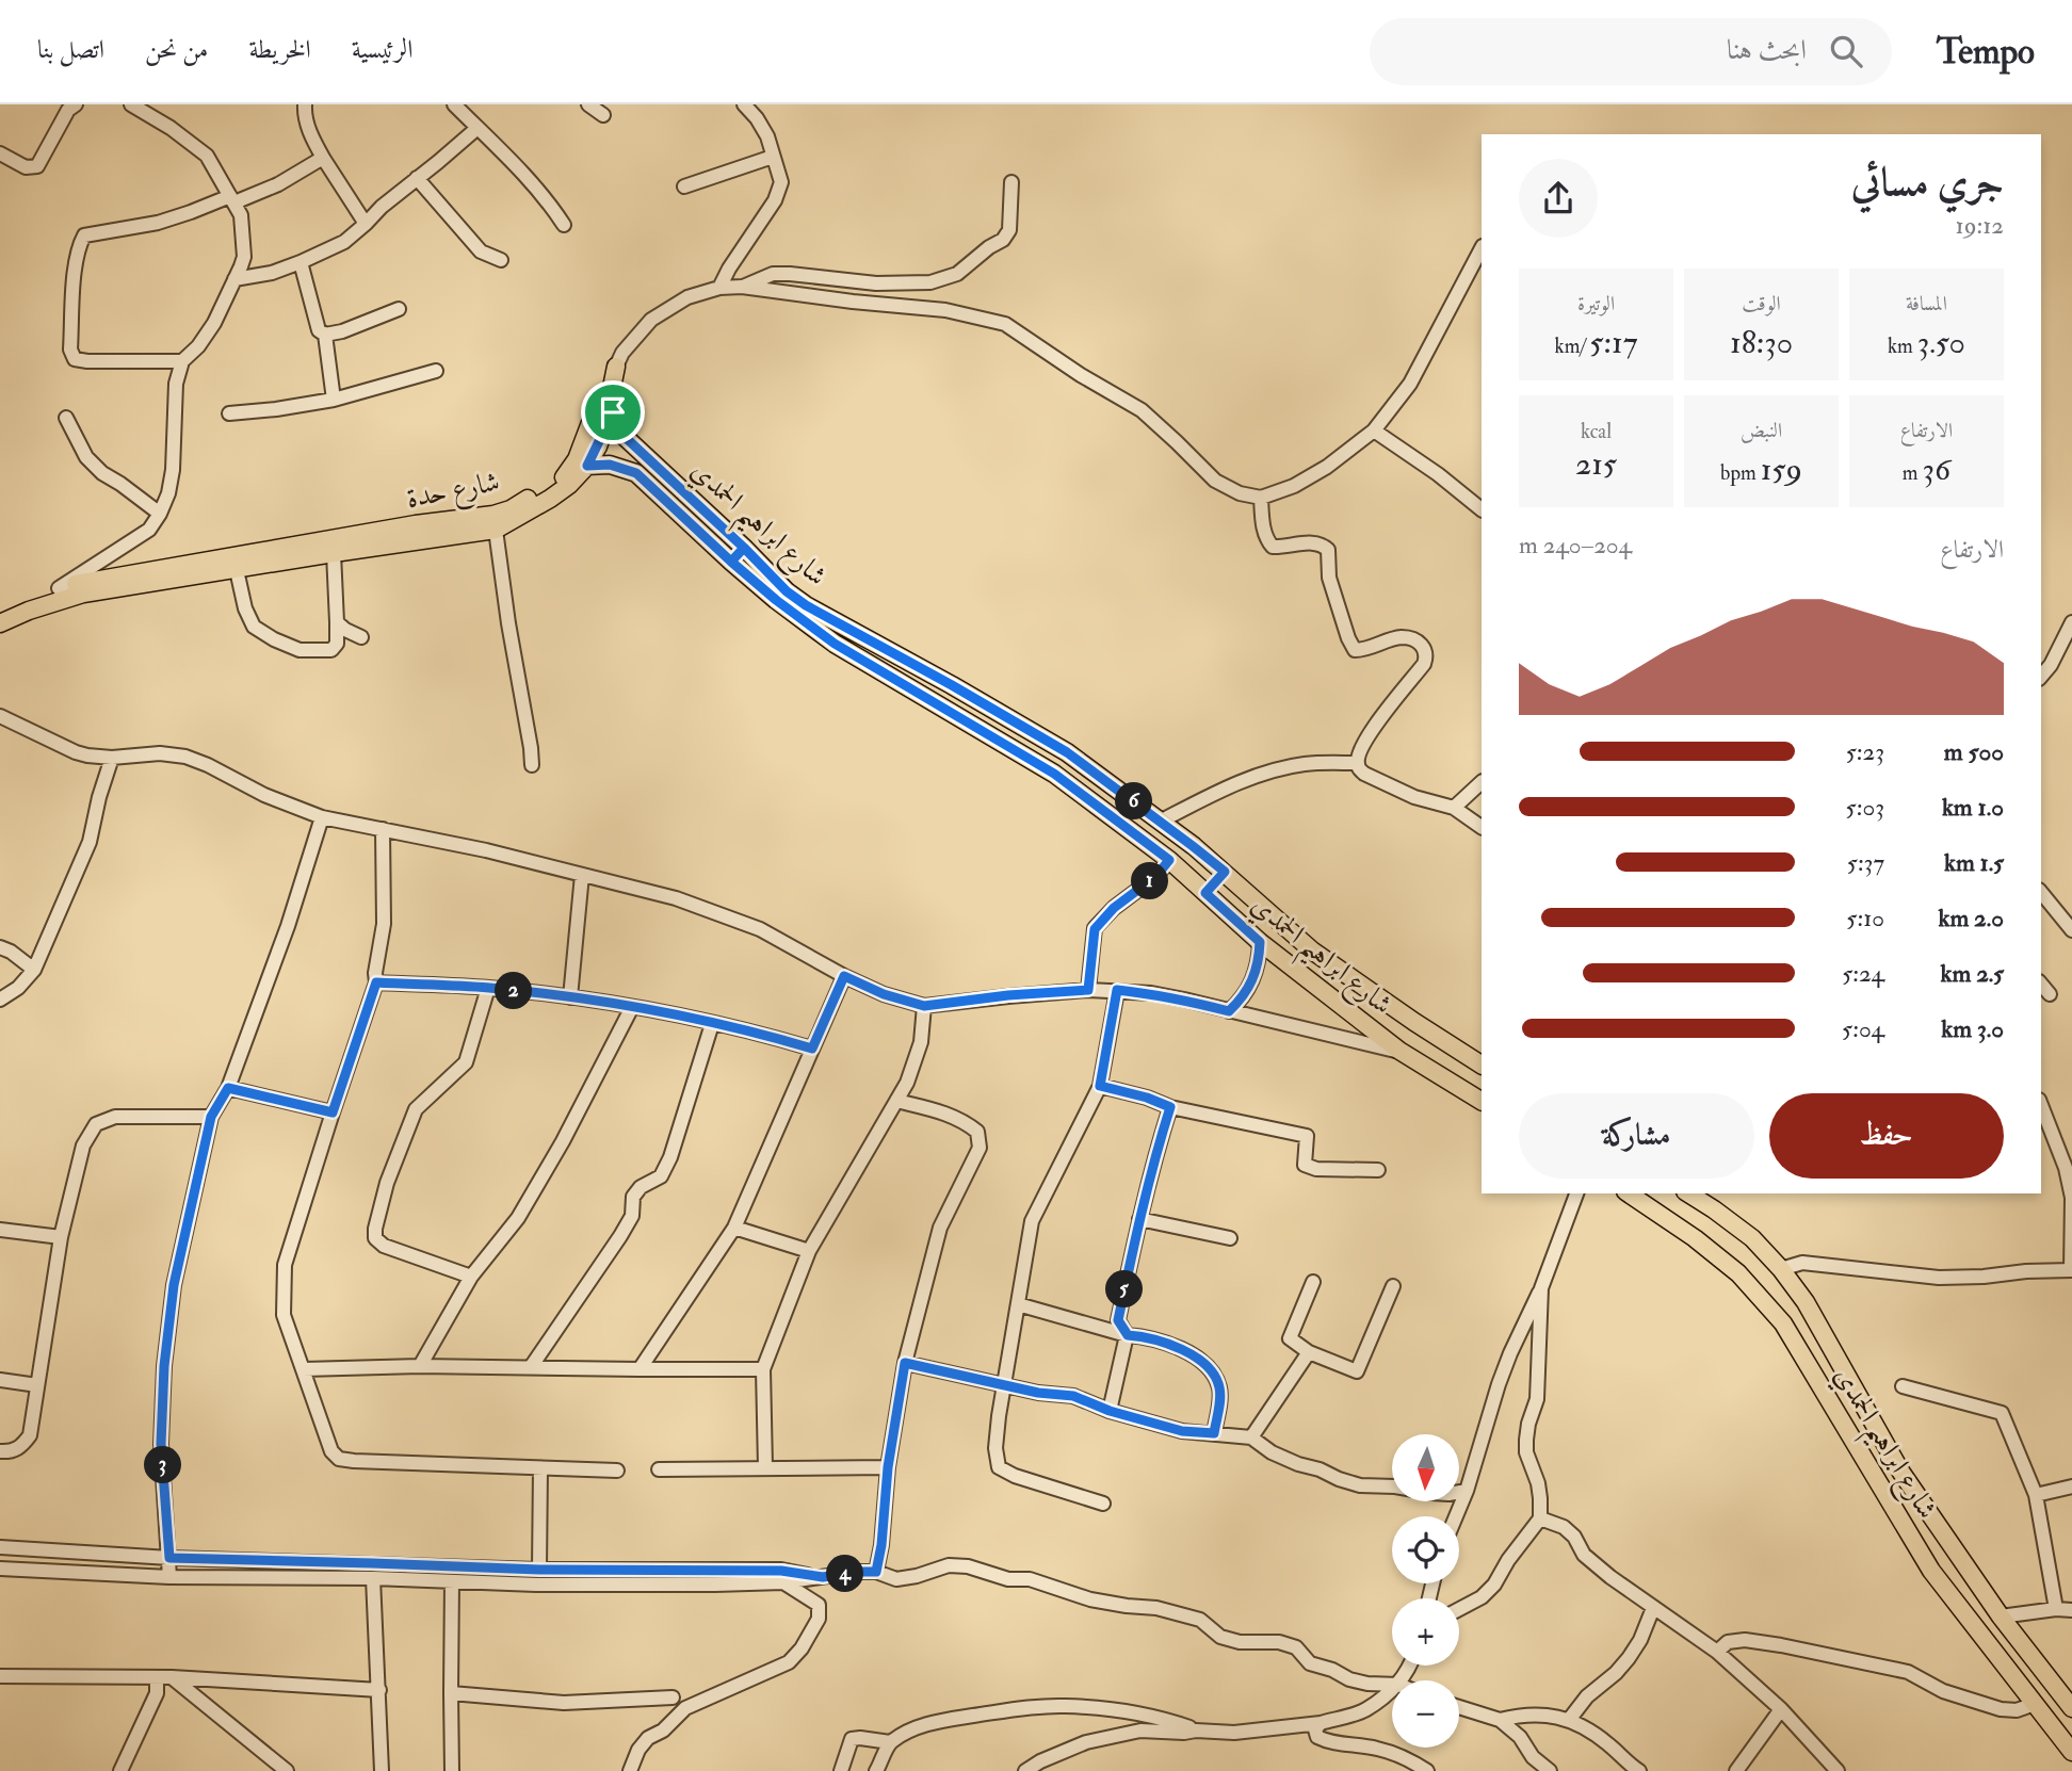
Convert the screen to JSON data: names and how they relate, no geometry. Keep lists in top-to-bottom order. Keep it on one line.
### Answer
{"streets":{"main road":["شارع حدة","شارع ابراهيم الحمدي"]},"crossings":[["شارع حدة","شارع ابراهيم الحمدي"]],"north":"bottom","page":{"header":"Tempo","search":"ابحث هنا","nav":["الرئيسية","الخريطة","من نحن","اتصل بنا"],"heading":["جري مسائي","19:12"],"stats":[["المسافة","3.50 km"],["الوقت","18:30"],["الوتيرة","5:17 /km"],["الارتفاع","36 m"],["النبض","159 bpm"],["kcal","215"]],"chart":["الارتفاع","204–240 m"],"list":[{"name":"500 m","note":"5:23"},{"name":"1.0 km","note":"5:03"},{"name":"1.5 km","note":"5:37"},{"name":"2.0 km","note":"5:10"},{"name":"2.5 km","note":"5:24"},{"name":"3.0 km","note":"5:04"}],"pins":["6","1","2","5","3","4"],"buttons":["حفظ","مشاركة"],"map_buttons":["+","−"]}}
